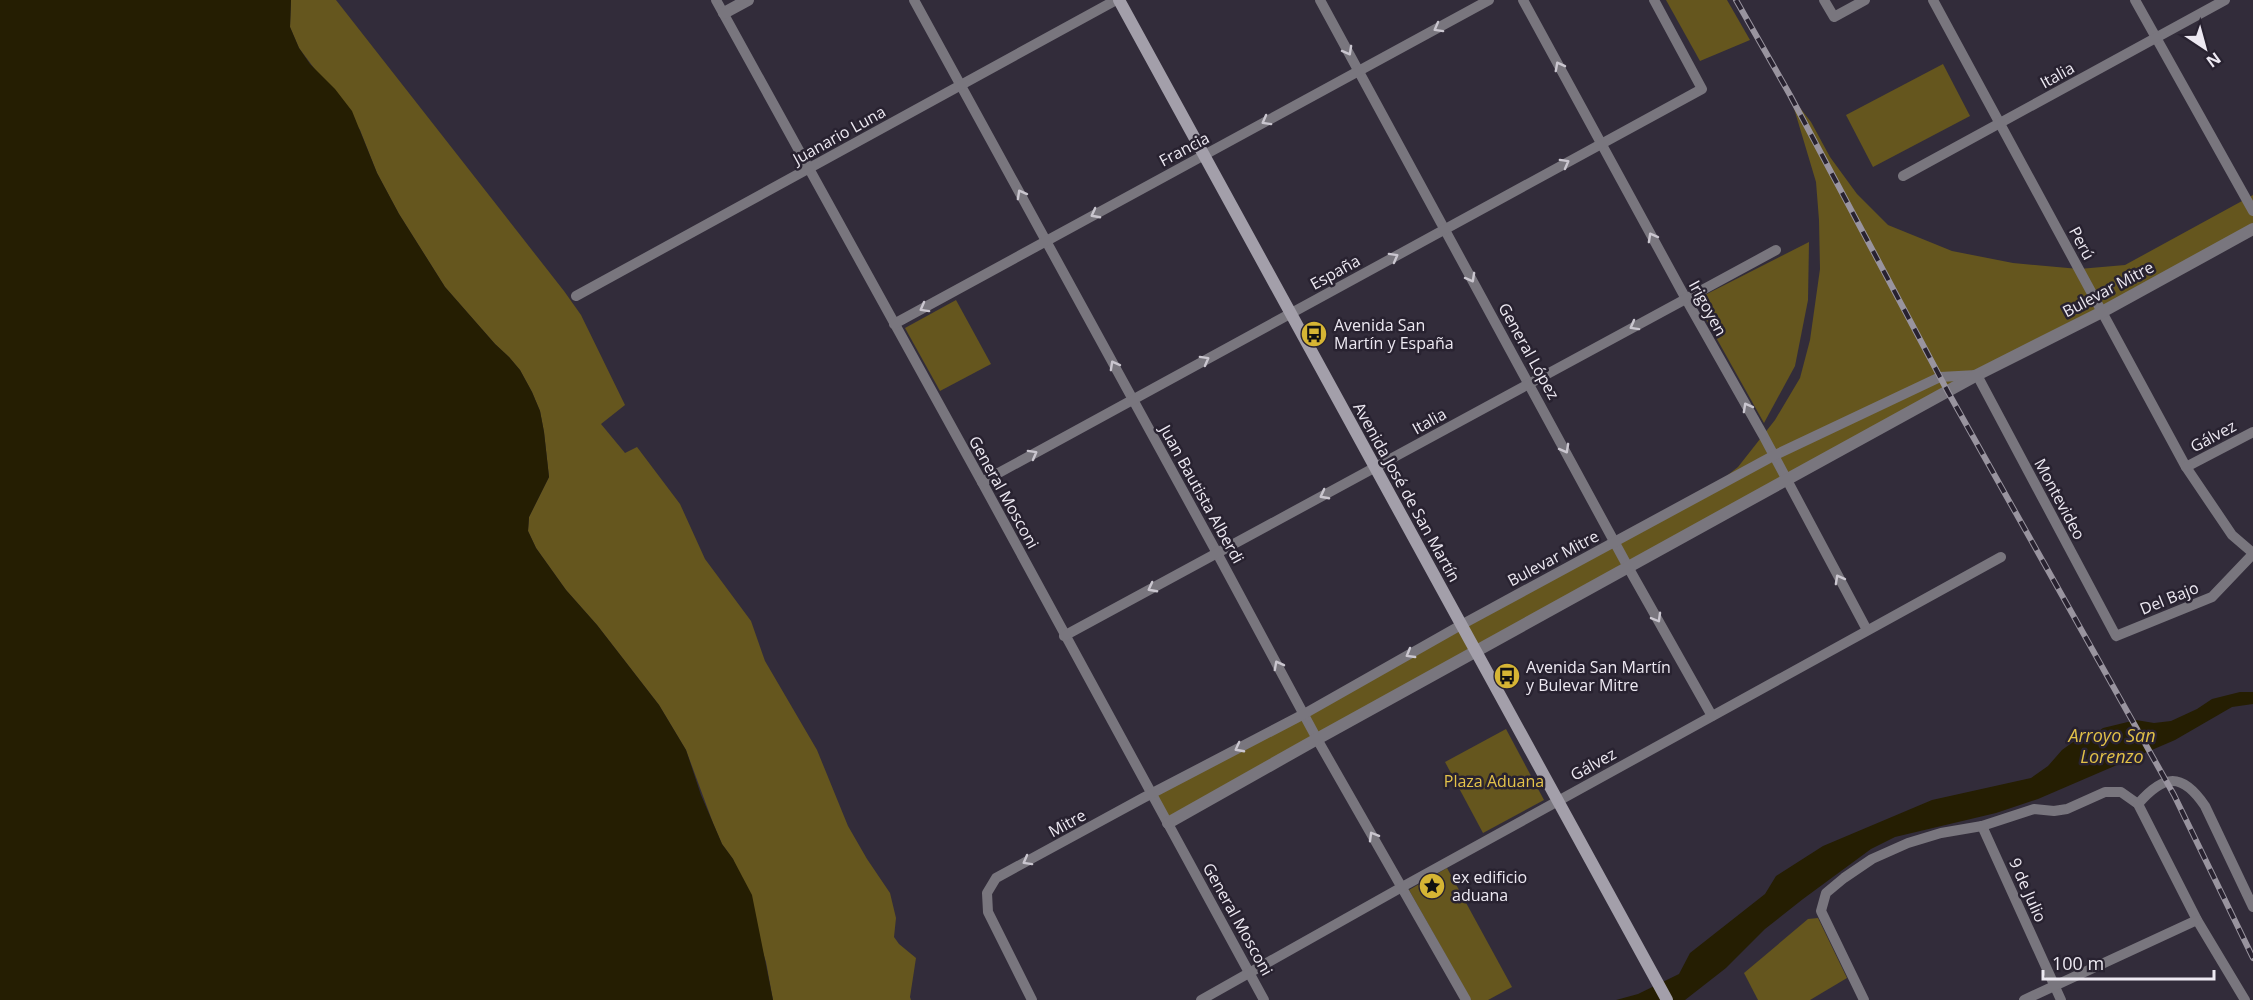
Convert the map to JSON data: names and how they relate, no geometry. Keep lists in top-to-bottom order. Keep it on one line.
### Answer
{"streets":{"main road":["Avenida José de San Martín"],"street":["Italia","Juanario Luna","Francia","Perú","España","Bulevar Mitre","Irigoyen","General López","Gálvez","General Mosconi","Juan Bautista Alberdi","Montevideo","Del Bajo","Mitre","9 de Julio"]},"crossings":[["Italia","Perú"],["Italia","Irigoyen"],["Italia","General López"],["Italia","General Mosconi"],["Italia","Avenida José de San Martín"],["Italia","Juan Bautista Alberdi"],["Juanario Luna","General Mosconi"],["Juanario Luna","Avenida José de San Martín"],["Juanario Luna","Juan Bautista Alberdi"],["Francia","General López"],["Francia","General Mosconi"],["Francia","Avenida José de San Martín"],["Francia","Juan Bautista Alberdi"],["Perú","Bulevar Mitre"],["Perú","Gálvez"],["Perú","Del Bajo"],["España","Irigoyen"],["España","General López"],["España","General Mosconi"],["España","Avenida José de San Martín"],["España","Juan Bautista Alberdi"],["Bulevar Mitre","Irigoyen"],["Bulevar Mitre","General López"],["Bulevar Mitre","General Mosconi"],["Bulevar Mitre","Avenida José de San Martín"],["Bulevar Mitre","Juan Bautista Alberdi"],["Bulevar Mitre","Montevideo"],["Bulevar Mitre","Mitre"],["Irigoyen","Gálvez"],["General López","Gálvez"],["Gálvez","General Mosconi"],["Gálvez","Avenida José de San Martín"],["Gálvez","Juan Bautista Alberdi"],["General Mosconi","Mitre"],["Montevideo","Del Bajo"]],"one_way":["Italia","Francia","España","Irigoyen","General López","Juan Bautista Alberdi"],"water":["Arroyo San Lorenzo"],"parks":["Plaza Aduana"],"places":{"bus stop":["Avenida San Martín y España","Avenida San Martín y Bulevar Mitre"],"place":["ex edificio aduana"]},"scale_bar":"100 m","north":"bottom right"}
